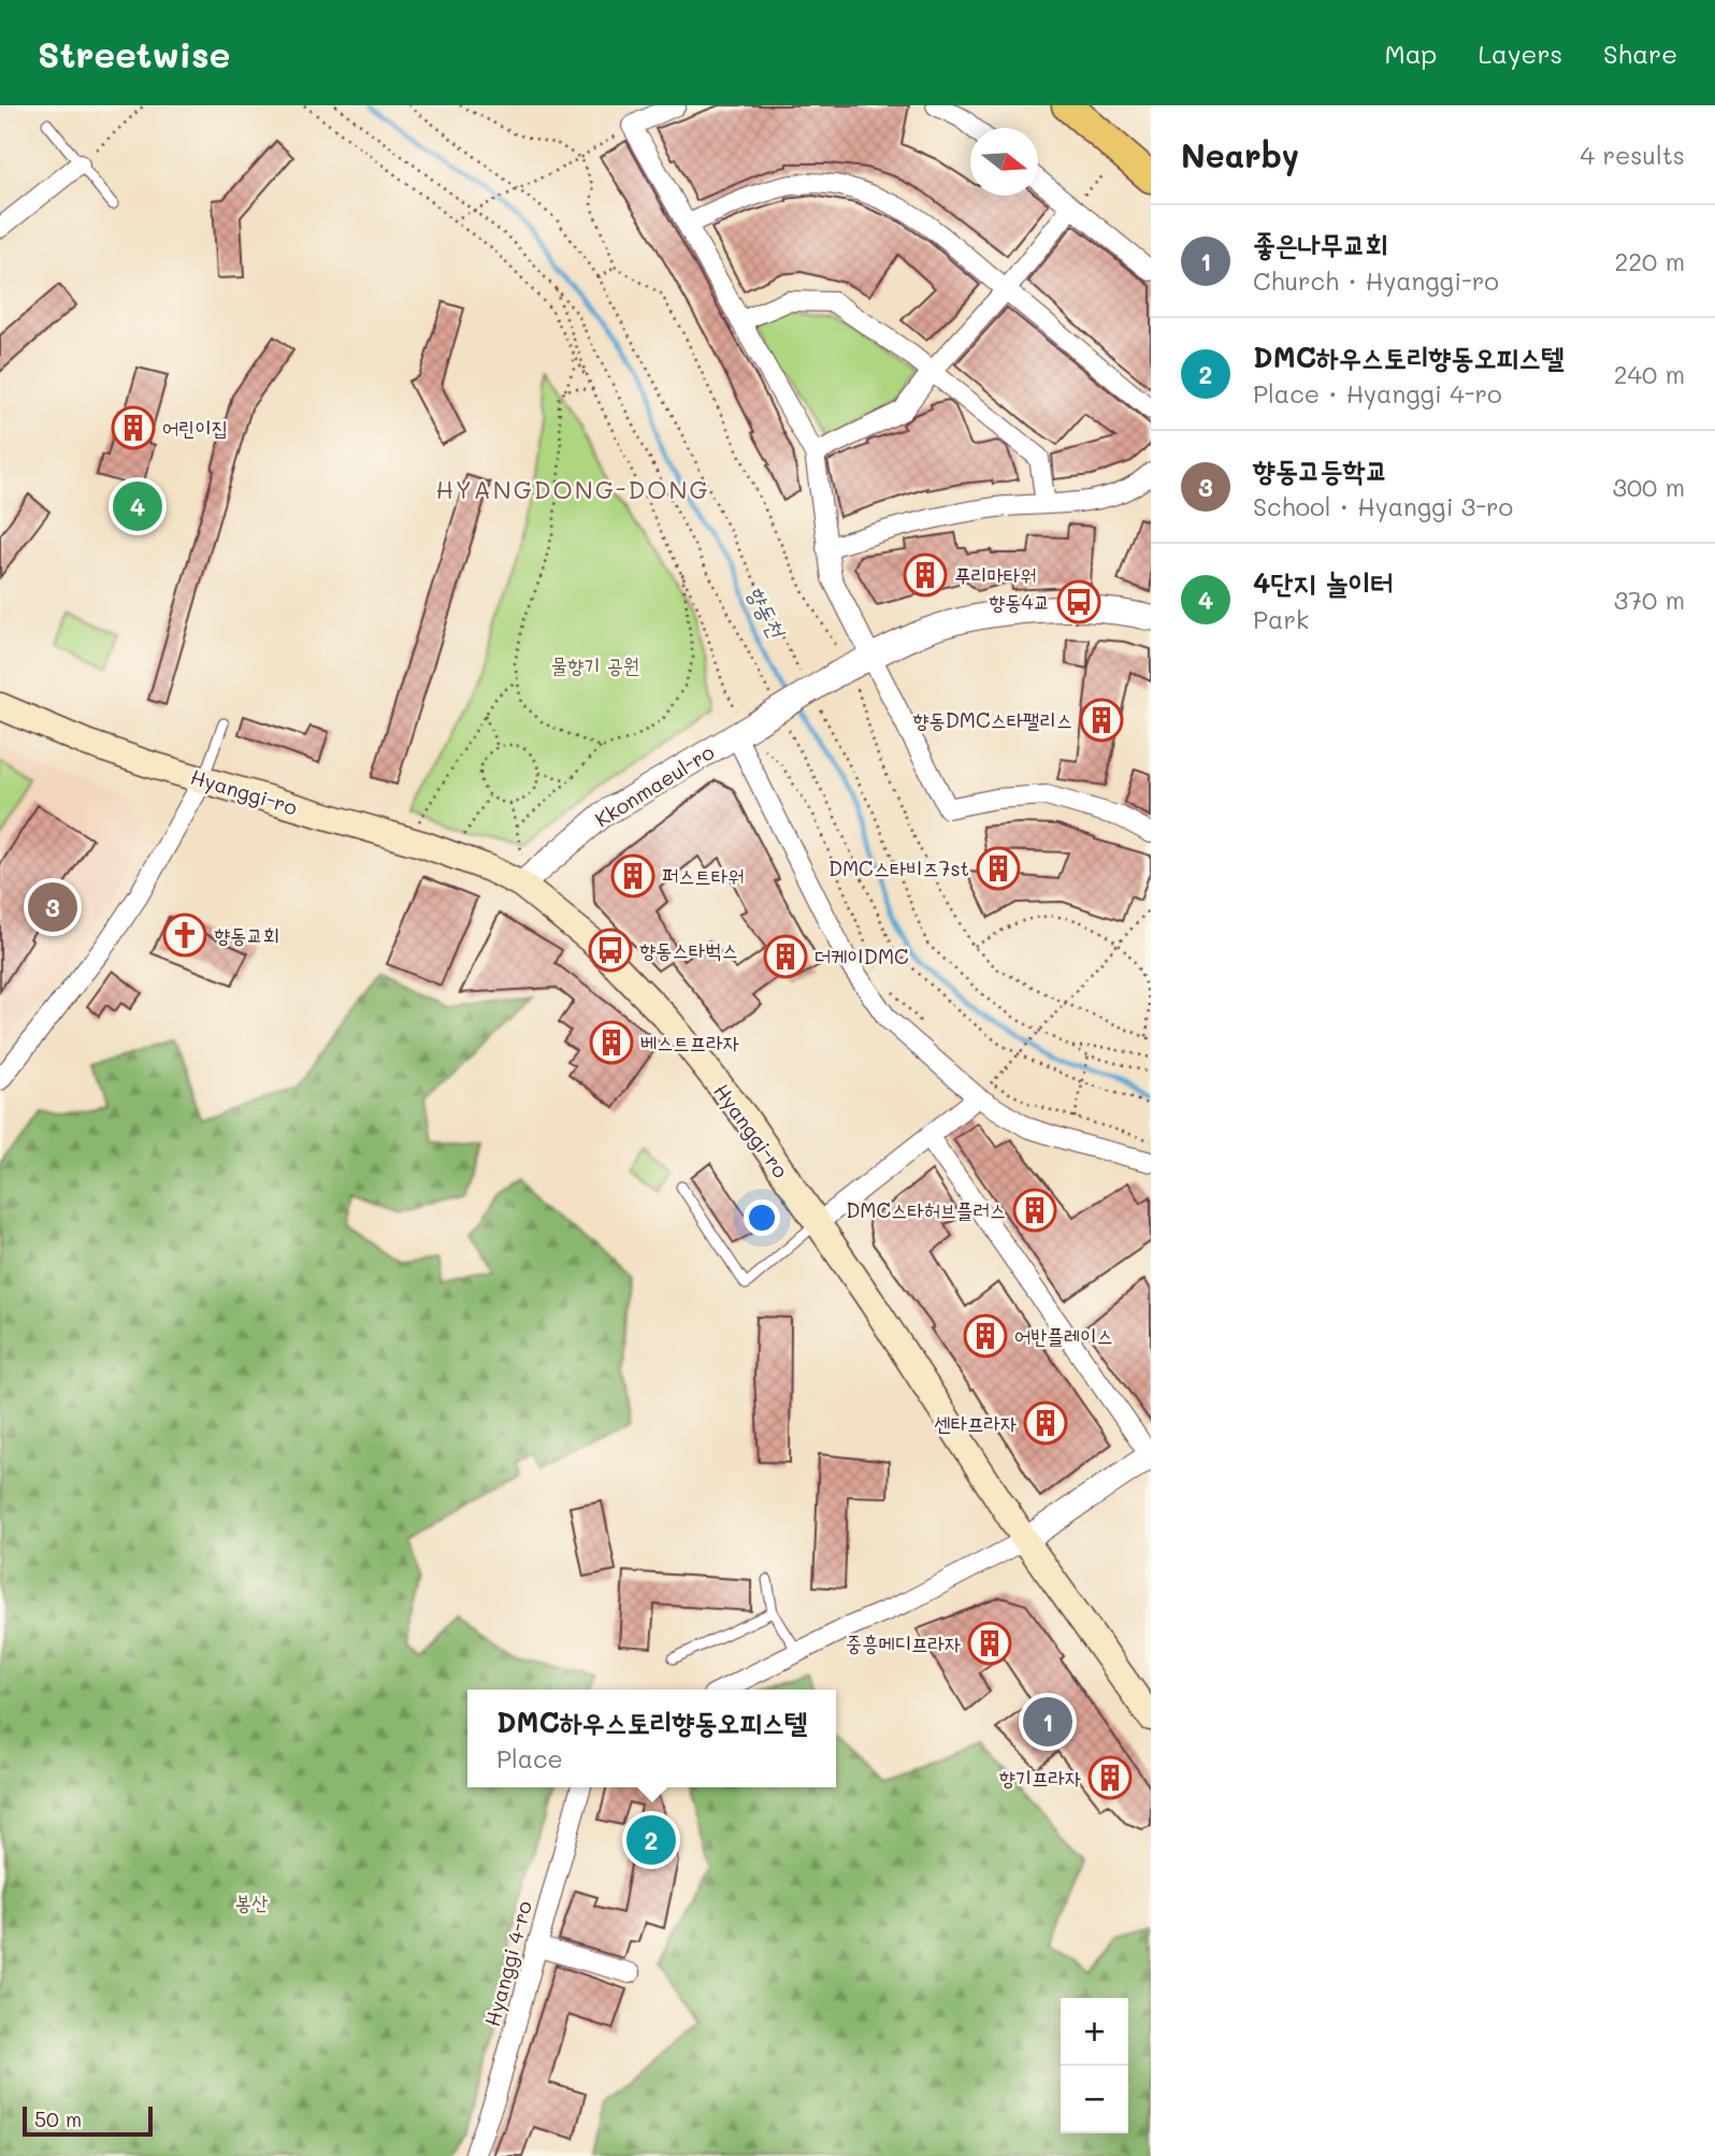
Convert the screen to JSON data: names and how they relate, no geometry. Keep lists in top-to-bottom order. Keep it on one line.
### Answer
{"streets":{"main road":["Hyanggi-ro"],"street":["Kkonmaeul-ro","Hyanggi 4-ro"]},"crossings":[["Kkonmaeul-ro","Hyanggi-ro"]],"districts":["HYANGDONG-DONG"],"water":["향동천"],"parks":["물향기 공원","봉산"],"places":{"building":["어린이집","푸리마타워","향동DMC스타팰리스","DMC스타비즈7st","퍼스트타워","더케이DMC","베스트프라자","DMC스타허브플러스","어반플레이스","센타프라자","중흥메디프라자","향기프라자"],"bus stop":["향동4교","향동스타벅스"],"church":["향동교회"]},"scale_bar":"50 m","north":"right","page":{"header":"Streetwise","nav":["Map","Layers","Share"],"heading":["Nearby","4 results"],"list":[{"mark":"1","name":"좋은나무교회","note":"Church · Hyanggi-ro","value":"220 m"},{"mark":"2","name":"DMC하우스토리향동오피스텔","note":"Place · Hyanggi 4-ro","value":"240 m"},{"mark":"3","name":"향동고등학교","note":"School · Hyanggi 3-ro","value":"300 m"},{"mark":"4","name":"4단지 놀이터","note":"Park","value":"370 m"}],"pins":["4","3","1","2"],"popup":["DMC하우스토리향동오피스텔","Place"],"map_buttons":["+","−"],"scale":"50 m"}}
